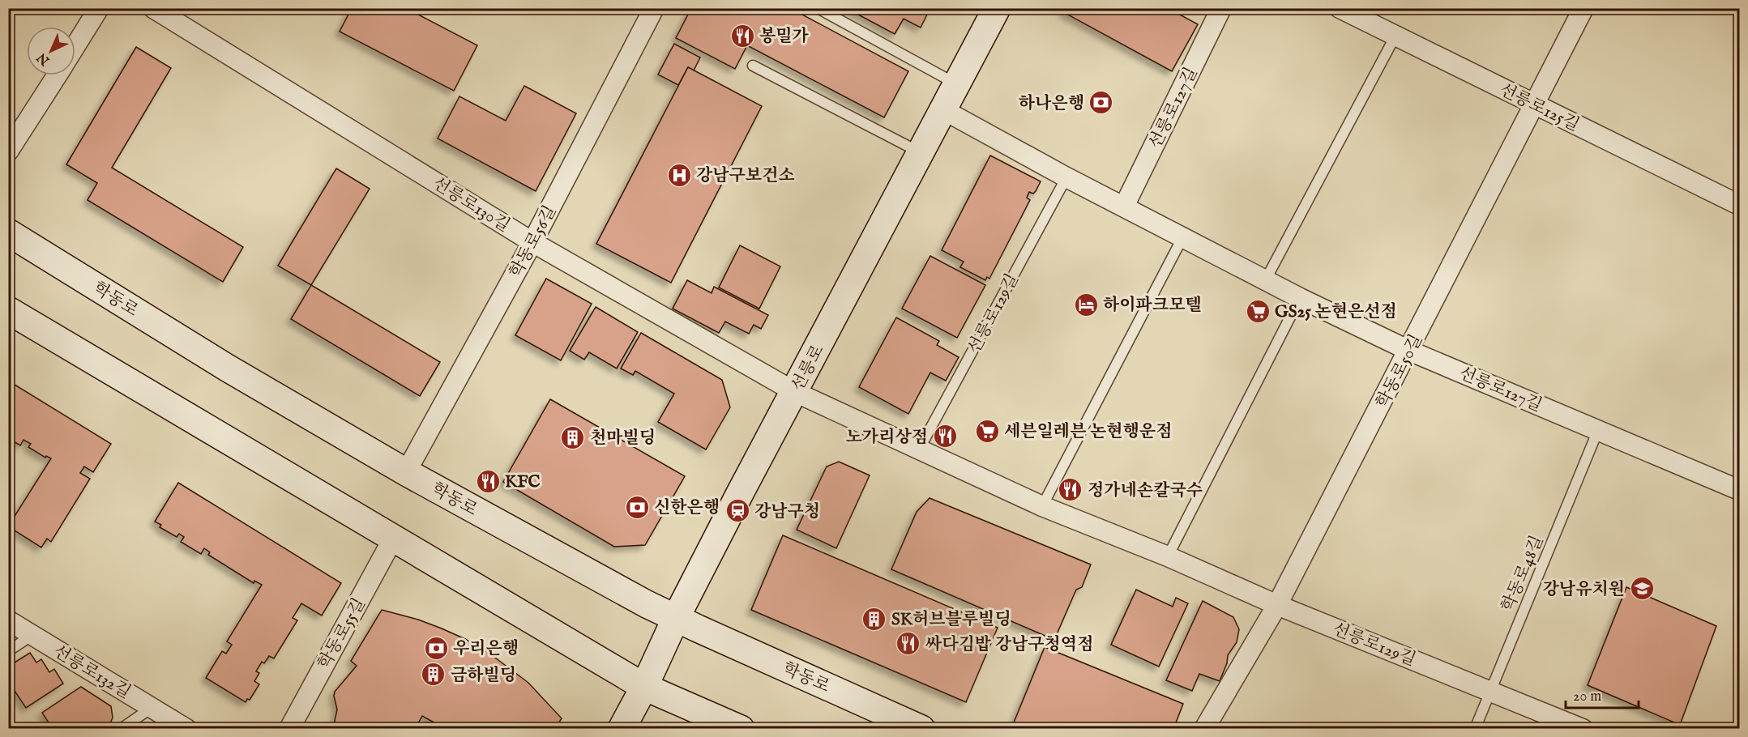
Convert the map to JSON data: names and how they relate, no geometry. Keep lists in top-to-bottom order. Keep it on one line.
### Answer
{"streets":{"main road":["학동로","선릉로"],"street":["선릉로125길","선릉로127길","선릉로130길","학동로56길","선릉로129길","학동로50길","학동로55길","선릉로132길"],"lane":["학동로48길"]},"crossings":[["선릉로125길","학동로50길"],["선릉로127길","선릉로129길"],["선릉로127길","선릉로"],["선릉로127길","학동로50길"],["선릉로127길","학동로48길"],["선릉로130길","학동로56길"],["선릉로130길","선릉로129길"],["선릉로130길","선릉로"],["학동로56길","학동로"],["학동로","선릉로"],["선릉로129길","선릉로"],["선릉로129길","학동로50길"],["선릉로129길","학동로48길"]],"places":{"restaurant":["봉밀가","노가리상점","KFC","정가네손칼국수","싸다김밥 강남구청역점"],"bank":["하나은행","신한은행","우리은행"],"hospital":["강남구보건소"],"hotel":["하이파크모텔"],"supermarket":["GS25 논현은선점","세븐일레븐 논현행운점"],"building":["천마빌딩","SK허브블루빌딩","금하빌딩"],"station":["강남구청"],"school or university":["강남유치원"]},"scale_bar":"20 m","north":"bottom left"}
